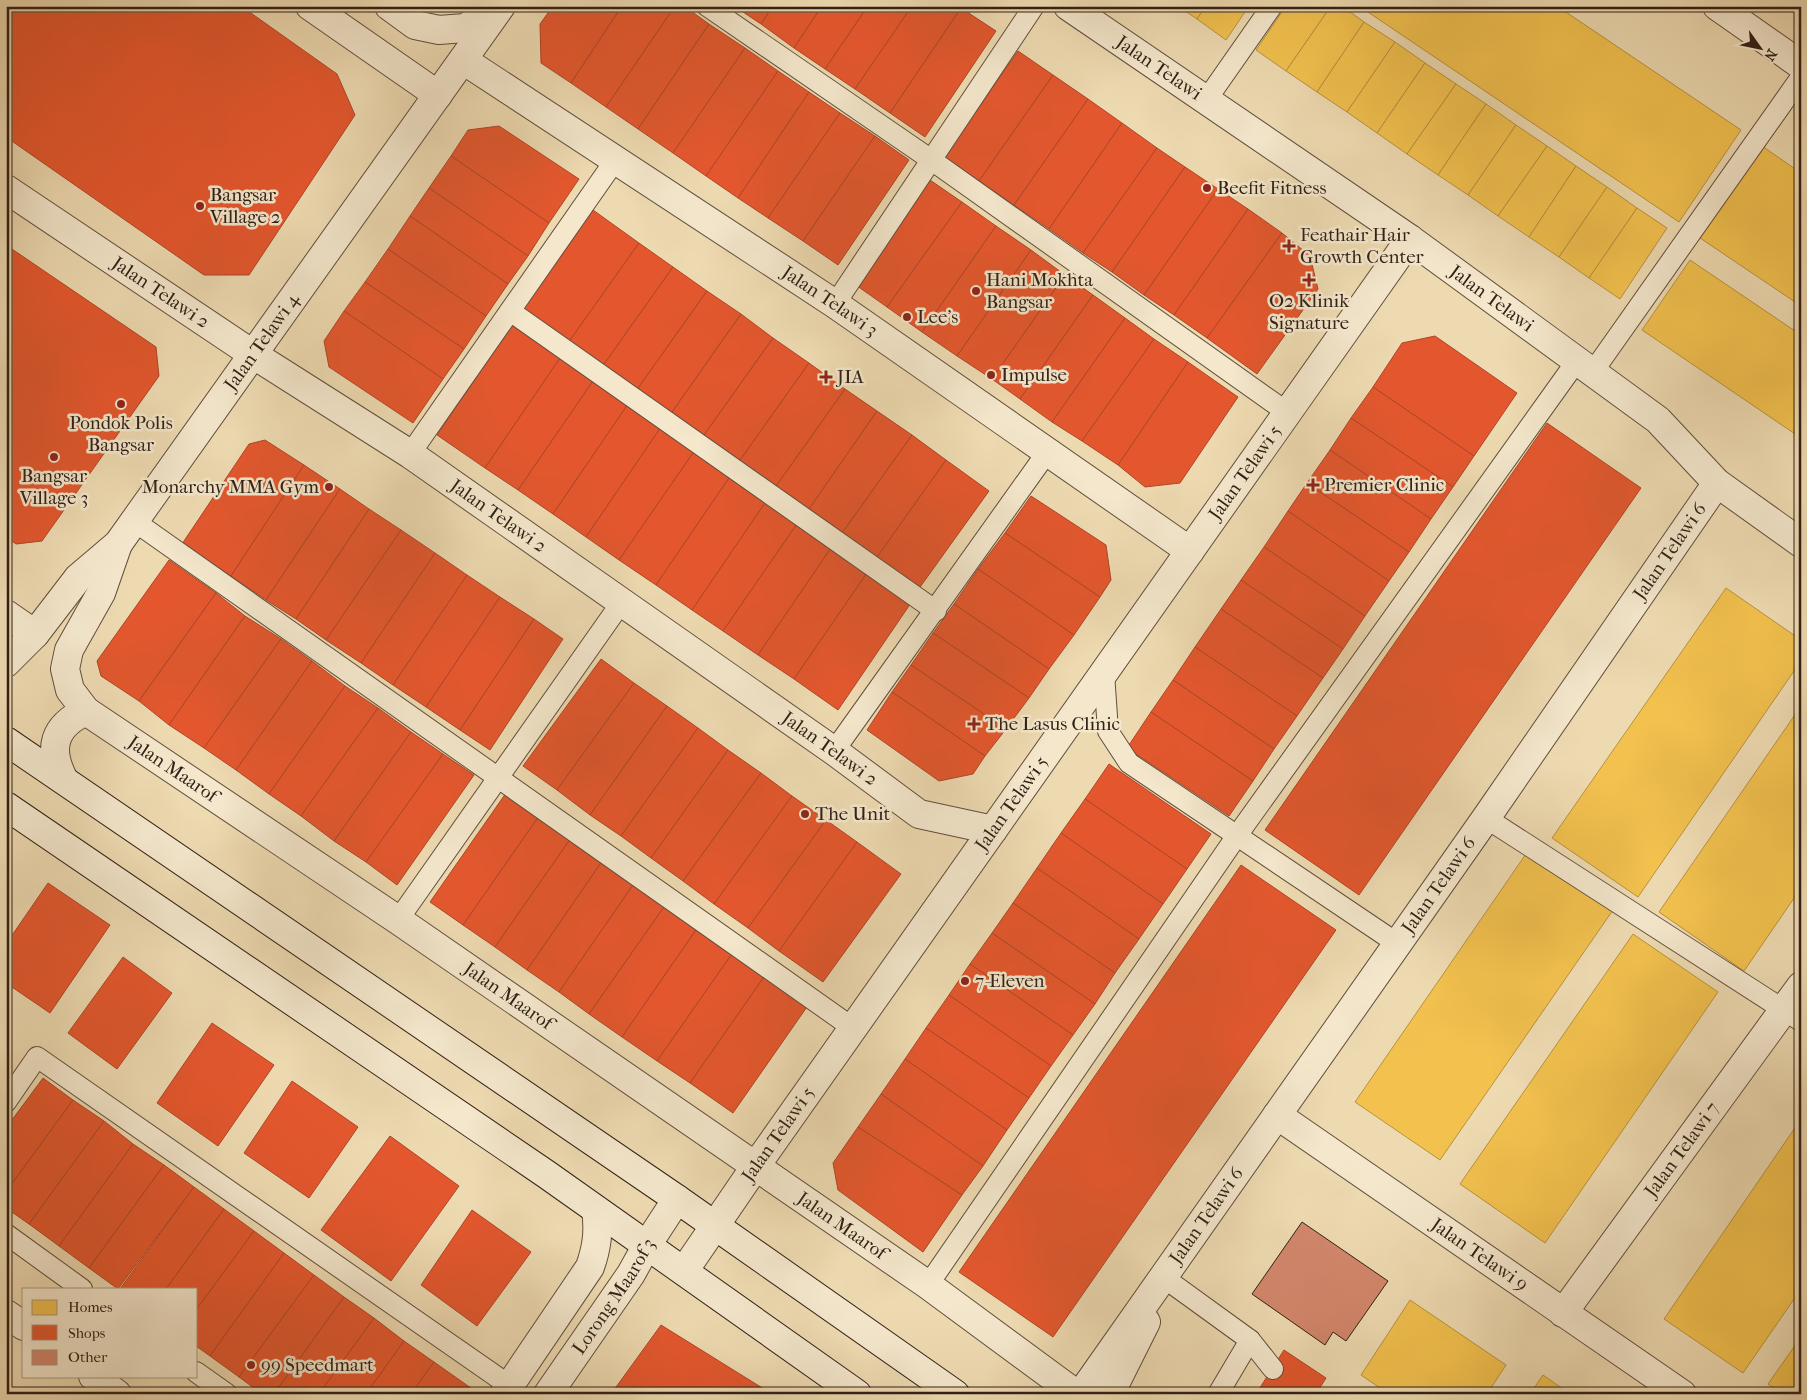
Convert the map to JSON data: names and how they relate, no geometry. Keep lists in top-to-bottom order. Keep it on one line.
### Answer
{"streets":{"street":["Jalan Telawi","Jalan Telawi 2","Jalan Telawi 3","Jalan Telawi 4","Jalan Telawi 5","Jalan Telawi 6","Jalan Maarof","Jalan Telawi 7","Jalan Telawi 9","Lorong Maarof 3"]},"crossings":[["Jalan Telawi","Jalan Telawi 5"],["Jalan Telawi","Jalan Telawi 6"],["Jalan Telawi 2","Jalan Telawi 4"],["Jalan Telawi 2","Jalan Telawi 5"],["Jalan Telawi 3","Jalan Telawi 4"],["Jalan Telawi 3","Jalan Telawi 5"],["Jalan Telawi 4","Jalan Maarof"],["Jalan Telawi 5","Jalan Maarof"],["Jalan Telawi 6","Jalan Telawi 9"],["Jalan Telawi 7","Jalan Telawi 9"]],"places":{"other":["Beefit Fitness","Bangsar Village 2","Hani Mokhta Bangsar","Lee's","Impulse","Pondok Polis Bangsar","Bangsar Village 3","Monarchy MMA Gym","The Unit","7-Eleven","99 Speedmart"],"health":["Feathair Hair Growth Center","O2 Klinik Signature","JIA","Premier Clinic","The Lasus Clinic"]},"legend":["Homes","Shops","Other"],"north":"bottom right"}
